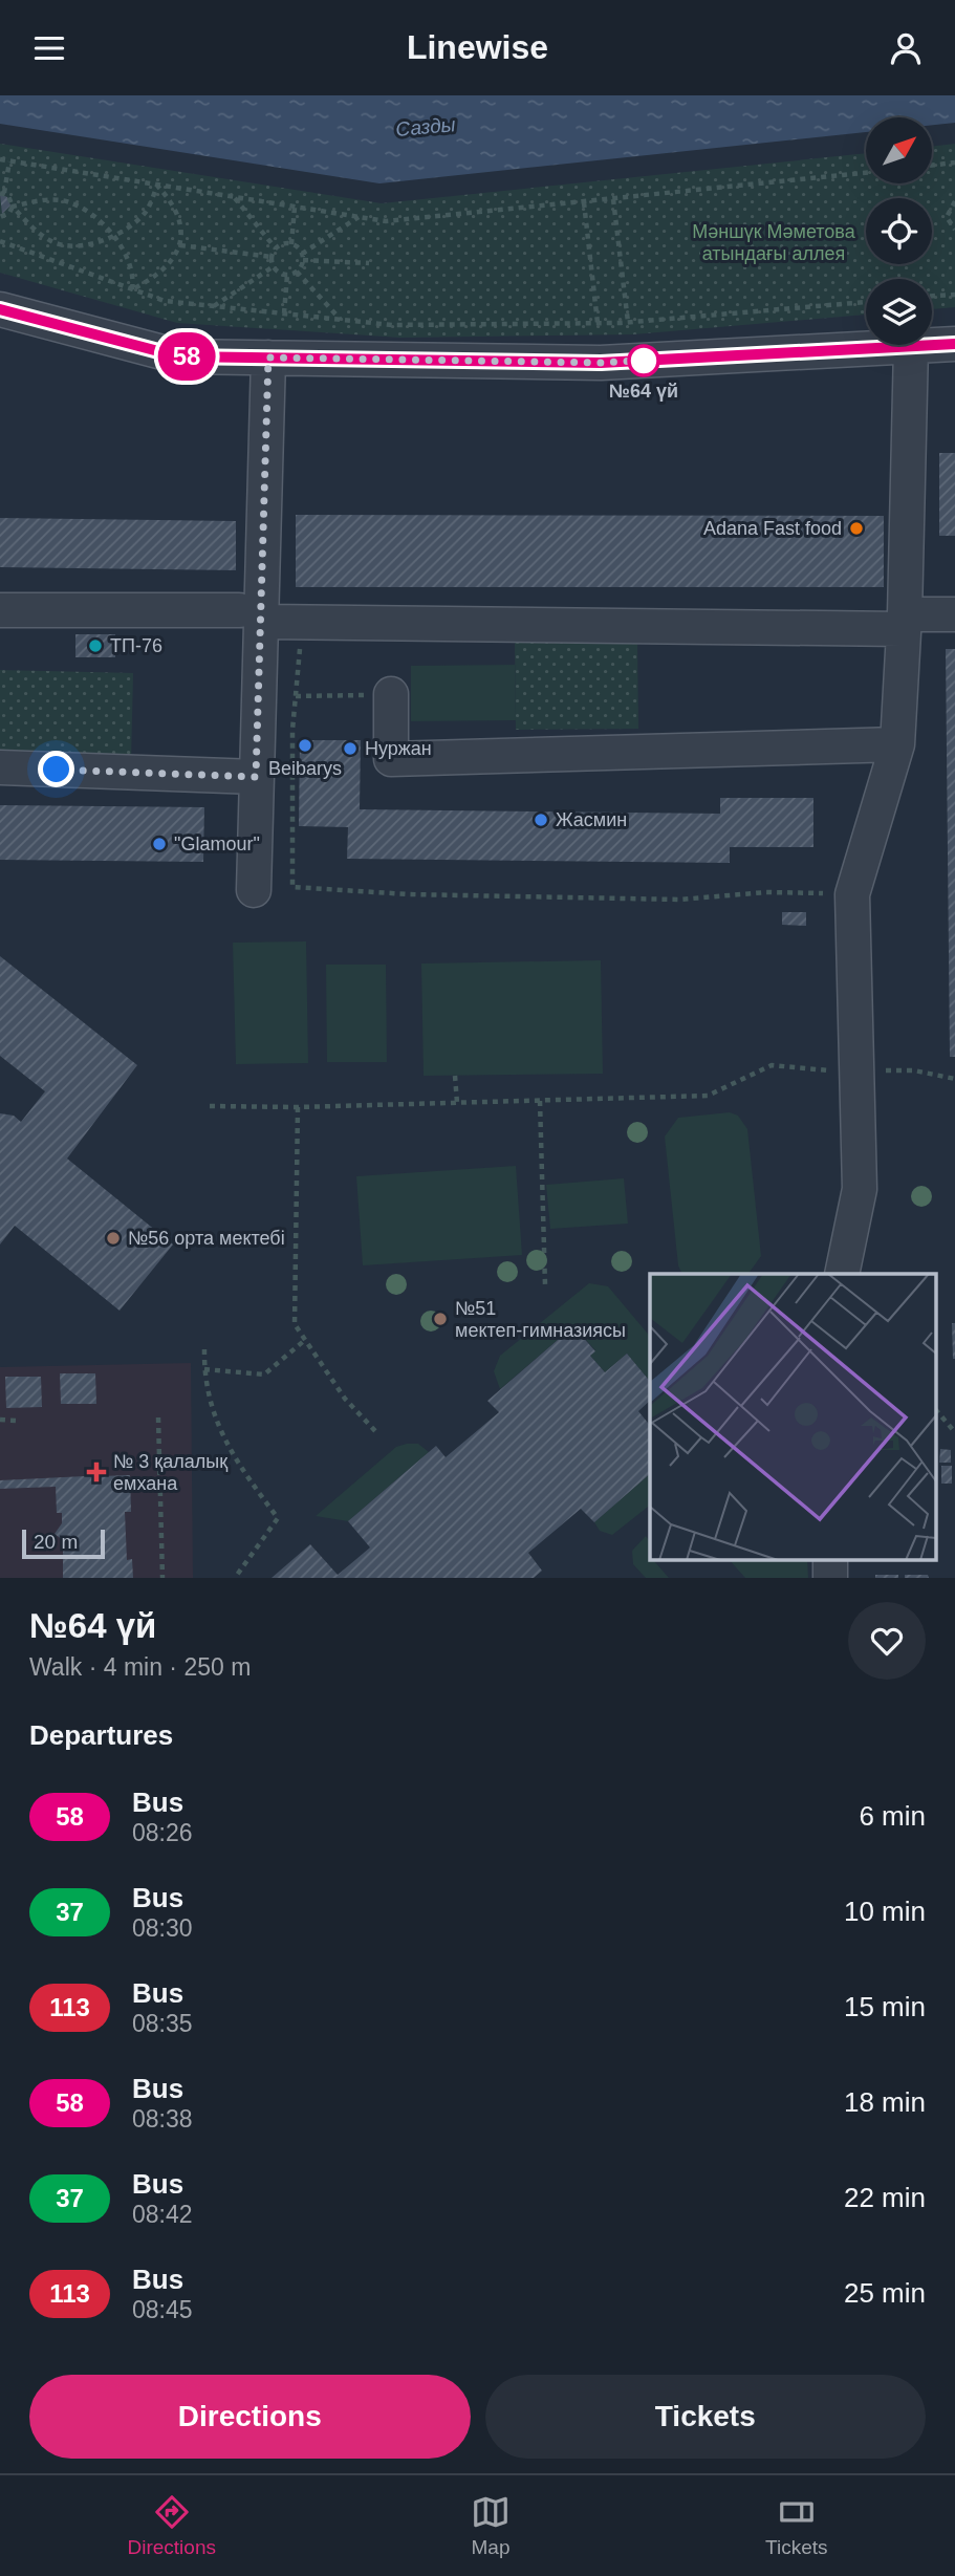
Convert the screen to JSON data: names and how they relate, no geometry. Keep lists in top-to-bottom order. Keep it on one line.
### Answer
{"water":["Сазды"],"parks":["Мәншүк Мәметова атындағы аллея"],"places":{"other":["№64 үй","Adana Fast food","ТП-76","Beibarys","Нуржан","Жасмин","\"Glamour\"","№56 орта мектебі","№51 мектеп-гимназиясы"],"health":["№ 3 қалалық емхана"]},"lines":["bus line 58"],"scale_bar":"20 m","north":"top right","page":{"header":"Linewise","on_map":"58","scale":"20 m","heading":[["№64 үй","Walk · 4 min · 250 m"],"Departures"],"list":[{"mark":"58","name":"Bus","note":"08:26","value":"6 min"},{"mark":"37","name":"Bus","note":"08:30","value":"10 min"},{"mark":"113","name":"Bus","note":"08:35","value":"15 min"},{"mark":"58","name":"Bus","note":"08:38","value":"18 min"},{"mark":"37","name":"Bus","note":"08:42","value":"22 min"},{"mark":"113","name":"Bus","note":"08:45","value":"25 min"}],"buttons":["Directions","Tickets"],"tabs":["Directions","Map","Tickets"]}}
